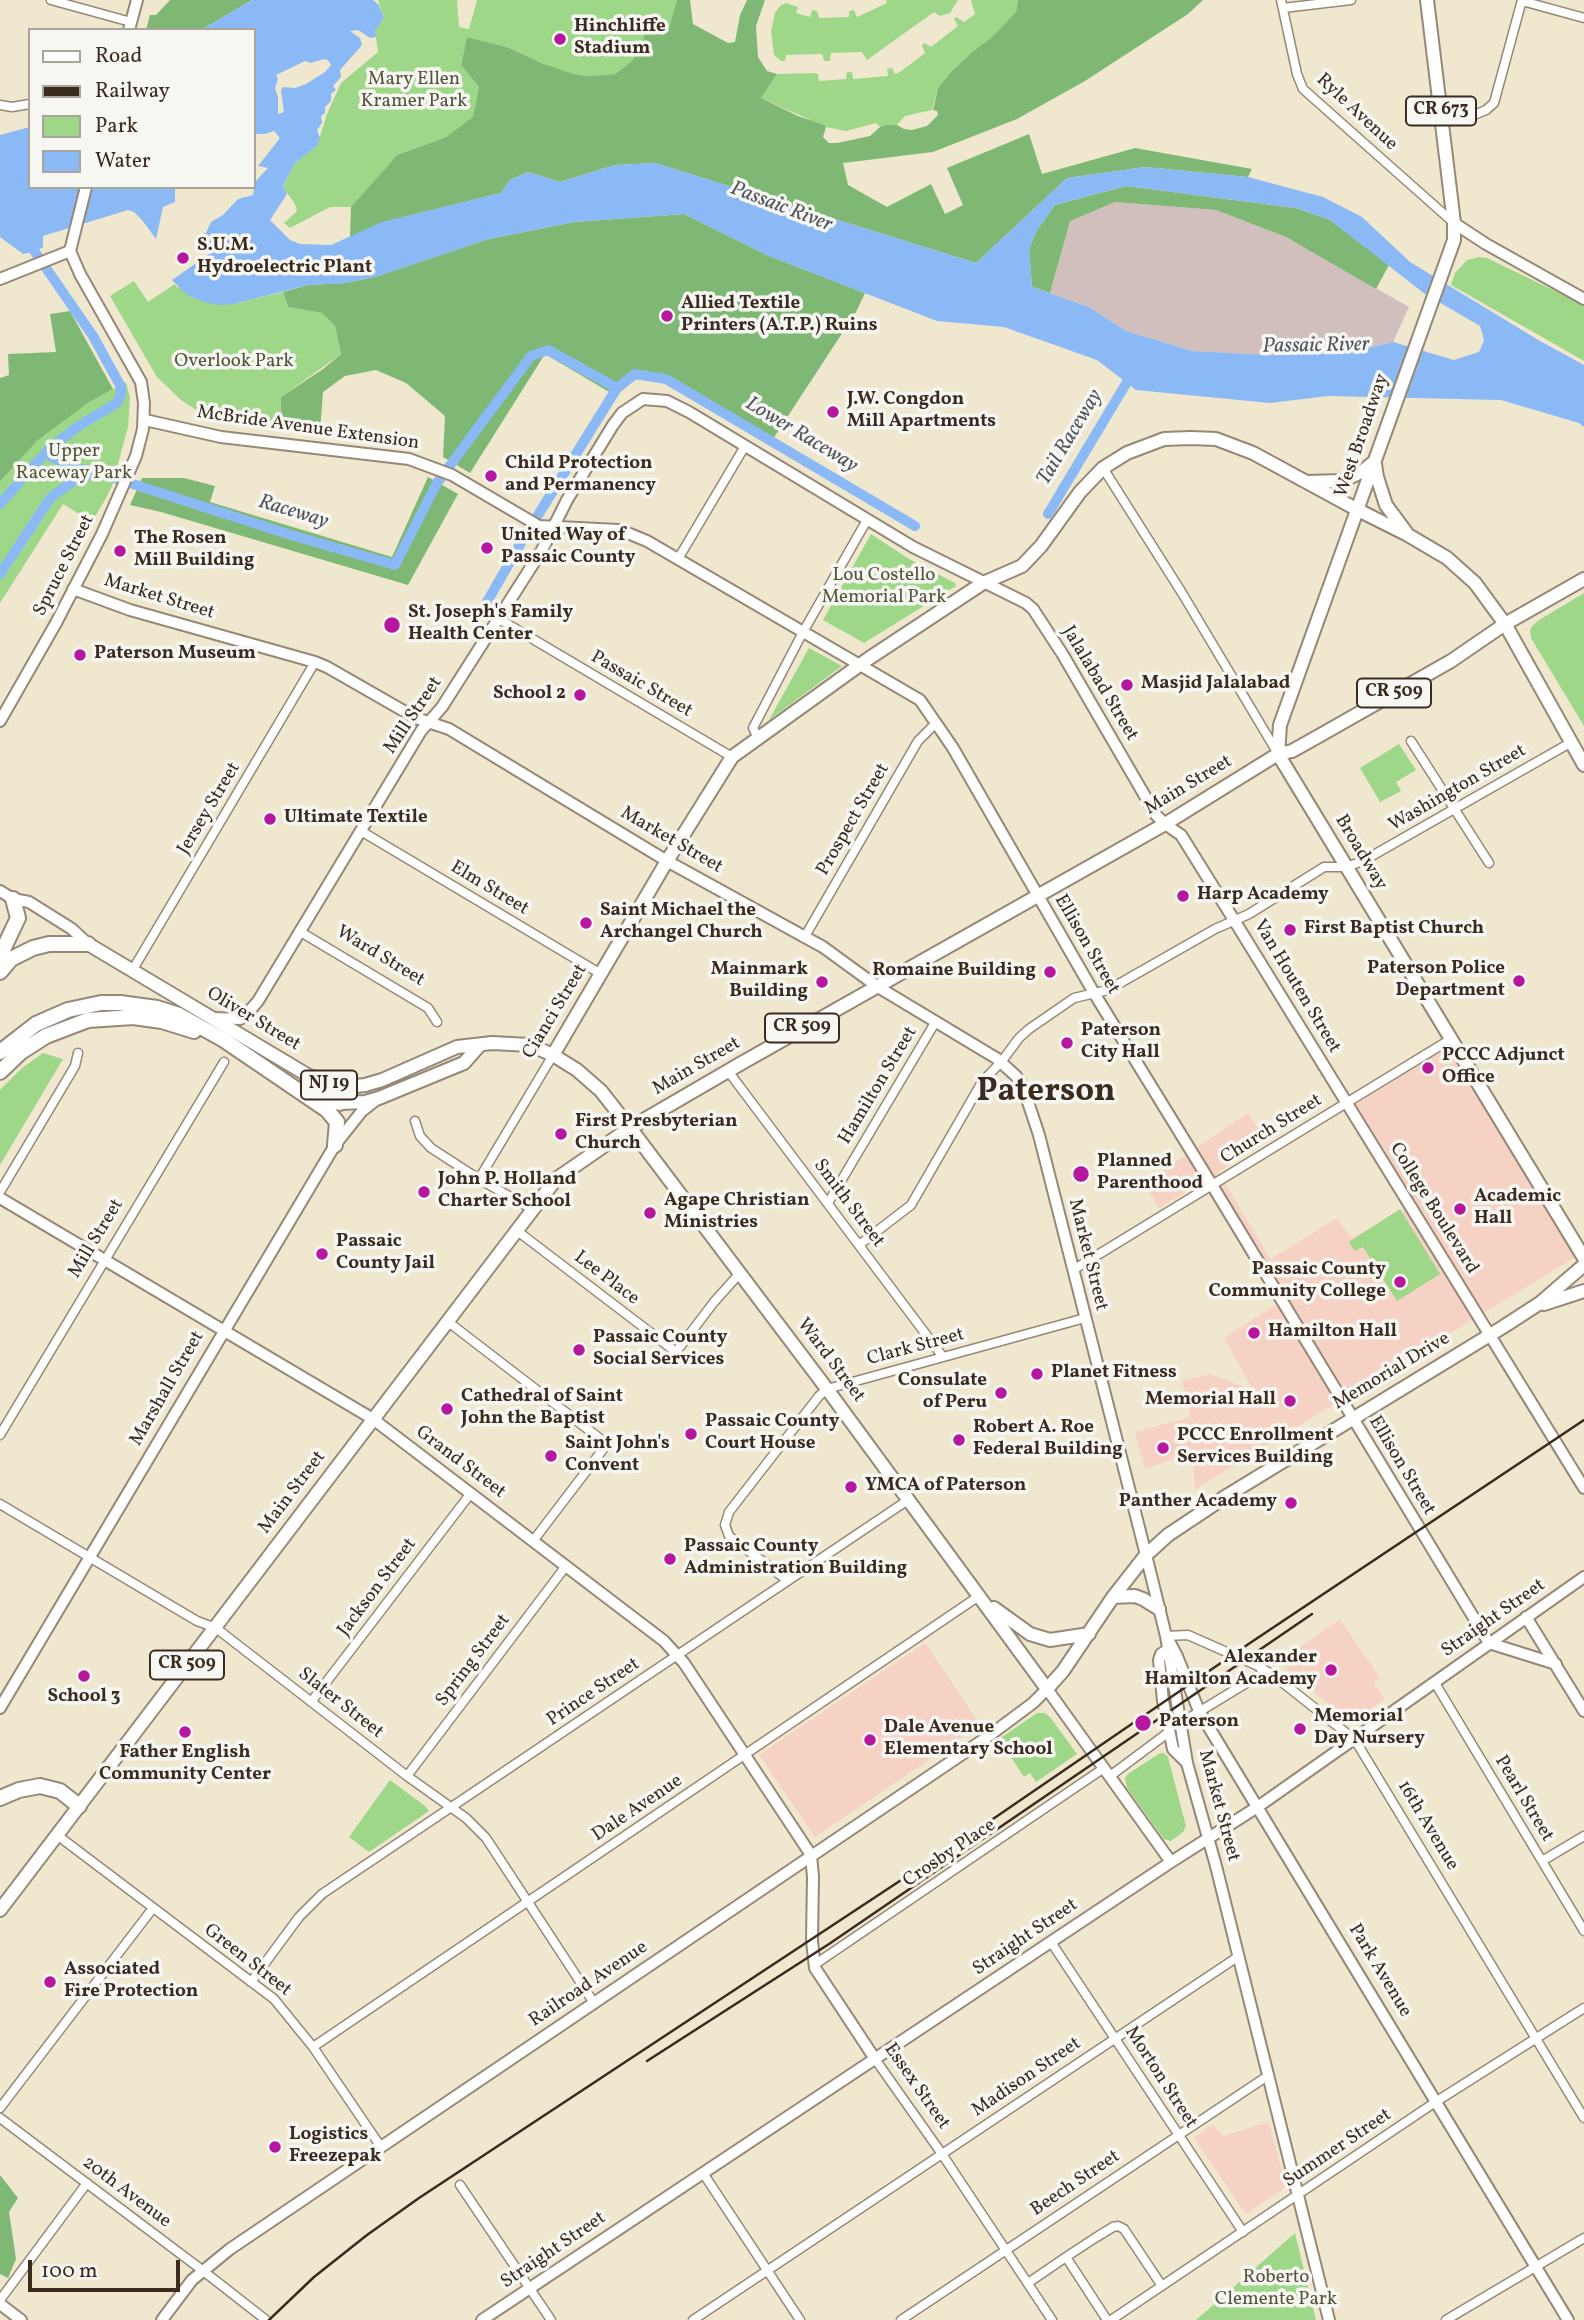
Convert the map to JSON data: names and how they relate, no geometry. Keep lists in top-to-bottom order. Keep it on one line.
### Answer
{"streets":{"highway":["NJ 19"],"main road":["CR 673","West Broadway","CR 509","Main Street","Broadway","Ward Street","Cianci Street","Oliver Street","Memorial Drive"],"street":["Ryle Avenue","McBride Avenue Extension","Spruce Street","Market Street","Jalalabad Street","Passaic Street","Mill Street","Washington Street","Jersey Street","Prospect Street","Elm Street","Ellison Street","Van Houten Street","Hamilton Street","Church Street","Smith Street","College Boulevard","Lee Place","Clark Street","Marshall Street","Grand Street","Jackson Street","Straight Street","Spring Street","Prince Street","Slater Street","Pearl Street","Dale Avenue","16th Avenue","Crosby Place","Green Street","Park Avenue","Railroad Avenue","Madison Street","Morton Street","Essex Street","Summer Street","Beech Street","20th Avenue"]},"crossings":[["Ryle Avenue","West Broadway"],["McBride Avenue Extension","Spruce Street"],["McBride Avenue Extension","Mill Street"],["McBride Avenue Extension","Ellison Street"],["West Broadway","Main Street"],["West Broadway","Broadway"],["Spruce Street","Market Street"],["Market Street","Mill Street"],["Market Street","Main Street"],["Market Street","Washington Street"],["Market Street","Jersey Street"],["Market Street","Prospect Street"],["Market Street","Cianci Street"],["Market Street","Hamilton Street"],["Market Street","Church Street"],["Market Street","Clark Street"],["Market Street","Memorial Drive"],["Market Street","Straight Street"],["Market Street","16th Avenue"],["Market Street","Park Avenue"],["Market Street","Madison Street"],["Market Street","Summer Street"],["Market Street","Beech Street"],["Jalalabad Street","Main Street"],["Jalalabad Street","Van Houten Street"],["Passaic Street","Mill Street"],["Passaic Street","Cianci Street"],["Mill Street","Elm Street"],["Mill Street","Ellison Street"],["Mill Street","Ward Street"],["Mill Street","Oliver Street"],["Mill Street","Grand Street"],["Main Street","Broadway"],["Main Street","Ellison Street"],["Main Street","Ward Street"],["Main Street","Van Houten Street"],["Main Street","Smith Street"],["Main Street","Lee Place"],["Main Street","Grand Street"],["Main Street","Slater Street"],["Main Street","Green Street"],["Washington Street","Broadway"],["Washington Street","Ellison Street"],["Washington Street","Van Houten Street"],["Washington Street","Smith Street"],["Jersey Street","Oliver Street"],["Prospect Street","Ellison Street"],["Broadway","Church Street"],["Elm Street","Cianci Street"],["Ellison Street","Church Street"],["Ellison Street","Memorial Drive"],["Ellison Street","Straight Street"],["Ward Street","Cianci Street"],["Ward Street","Oliver Street"],["Ward Street","NJ 19"],["Ward Street","Lee Place"],["Ward Street","Clark Street"],["Ward Street","Memorial Drive"],["Ward Street","Straight Street"],["Ward Street","Prince Street"],["Ward Street","Dale Avenue"],["Ward Street","Crosby Place"],["Ward Street","Railroad Avenue"],["Van Houten Street","Church Street"],["Van Houten Street","College Boulevard"],["Oliver Street","NJ 19"],["NJ 19","Marshall Street"],["Hamilton Street","Smith Street"],["Church Street","College Boulevard"],["Smith Street","Clark Street"],["College Boulevard","Memorial Drive"],["Memorial Drive","Railroad Avenue"],["Marshall Street","Grand Street"],["Marshall Street","Slater Street"],["Grand Street","Jackson Street"],["Grand Street","Spring Street"],["Grand Street","Prince Street"],["Grand Street","Dale Avenue"],["Grand Street","Railroad Avenue"],["Jackson Street","Slater Street"],["Straight Street","Pearl Street"],["Straight Street","16th Avenue"],["Straight Street","Park Avenue"],["Straight Street","Morton Street"],["Straight Street","Essex Street"],["Spring Street","Slater Street"],["Prince Street","Slater Street"],["Prince Street","Green Street"],["Slater Street","Dale Avenue"],["Slater Street","Railroad Avenue"],["Dale Avenue","Green Street"],["16th Avenue","Park Avenue"],["16th Avenue","Summer Street"],["Crosby Place","Essex Street"],["Green Street","Railroad Avenue"],["Park Avenue","Summer Street"],["Railroad Avenue","20th Avenue"],["Madison Street","Morton Street"],["Madison Street","Essex Street"],["Morton Street","Summer Street"],["Morton Street","Beech Street"],["Essex Street","Beech Street"]],"districts":["Paterson"],"water":["Passaic River","Lower Raceway","Tail Raceway","Raceway"],"parks":["Mary Ellen Kramer Park","Overlook Park","Upper Raceway Park","Lou Costello Memorial Park","Roberto Clemente Park"],"places":["Hinchliffe Stadium","S.U.M. Hydroelectric Plant","Allied Textile Printers (A.T.P.) Ruins","J.W. Congdon Mill Apartments","Child Protection and Permanency","United Way of Passaic County","The Rosen Mill Building","St. Joseph's Family Health Center","Paterson Museum","Masjid Jalalabad","School 2","Ultimate Textile","Harp Academy","Saint Michael the Archangel Church","First Baptist Church","Romaine Building","Paterson Police Department","Mainmark Building","Paterson City Hall","PCCC Adjunct Office","First Presbyterian Church","Planned Parenthood","John P. Holland Charter School","Academic Hall","Agape Christian Ministries","Passaic County Jail","Passaic County Community College","Hamilton Hall","Passaic County Social Services","Planet Fitness","Consulate of Peru","Memorial Hall","Cathedral of Saint John the Baptist","Passaic County Court House","Robert A. Roe Federal Building","PCCC Enrollment Services Building","Saint John's Convent","YMCA of Paterson","Panther Academy","Passaic County Administration Building","Alexander Hamilton Academy","School 3","Paterson","Memorial Day Nursery","Father English Community Center","Dale Avenue Elementary School","Associated Fire Protection","Logistics Freezepak"],"legend":["Road","Railway","Park","Water"],"scale_bar":"100 m"}
